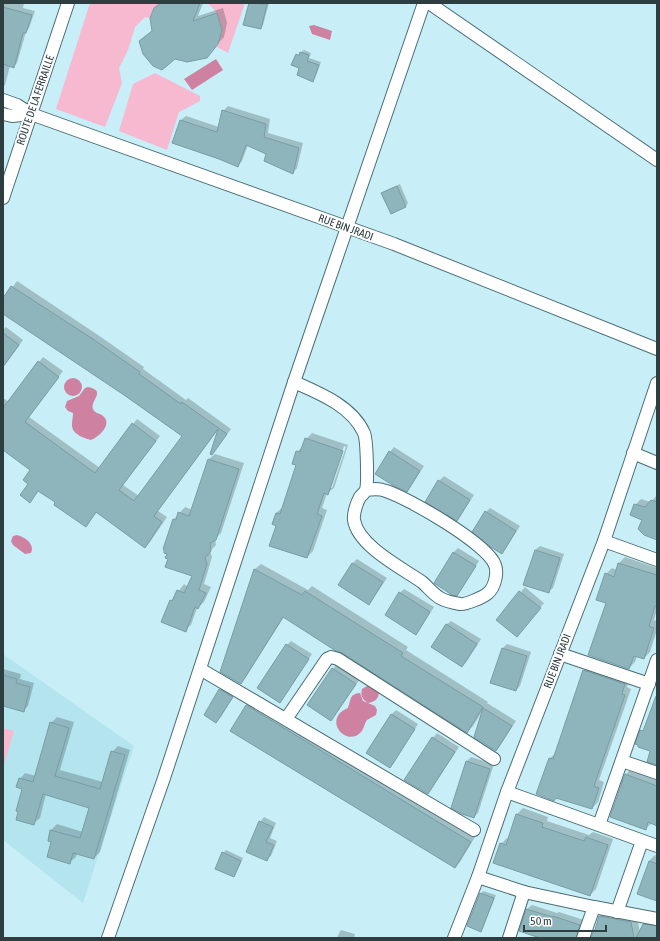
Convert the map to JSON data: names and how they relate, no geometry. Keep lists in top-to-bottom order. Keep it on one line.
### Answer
{"streets":{"street":["ROUTE DE LA FERRAILLE","RUE BIN JRADI"]},"crossings":[["ROUTE DE LA FERRAILLE","RUE BIN JRADI"]],"scale_bar":"50 m"}
